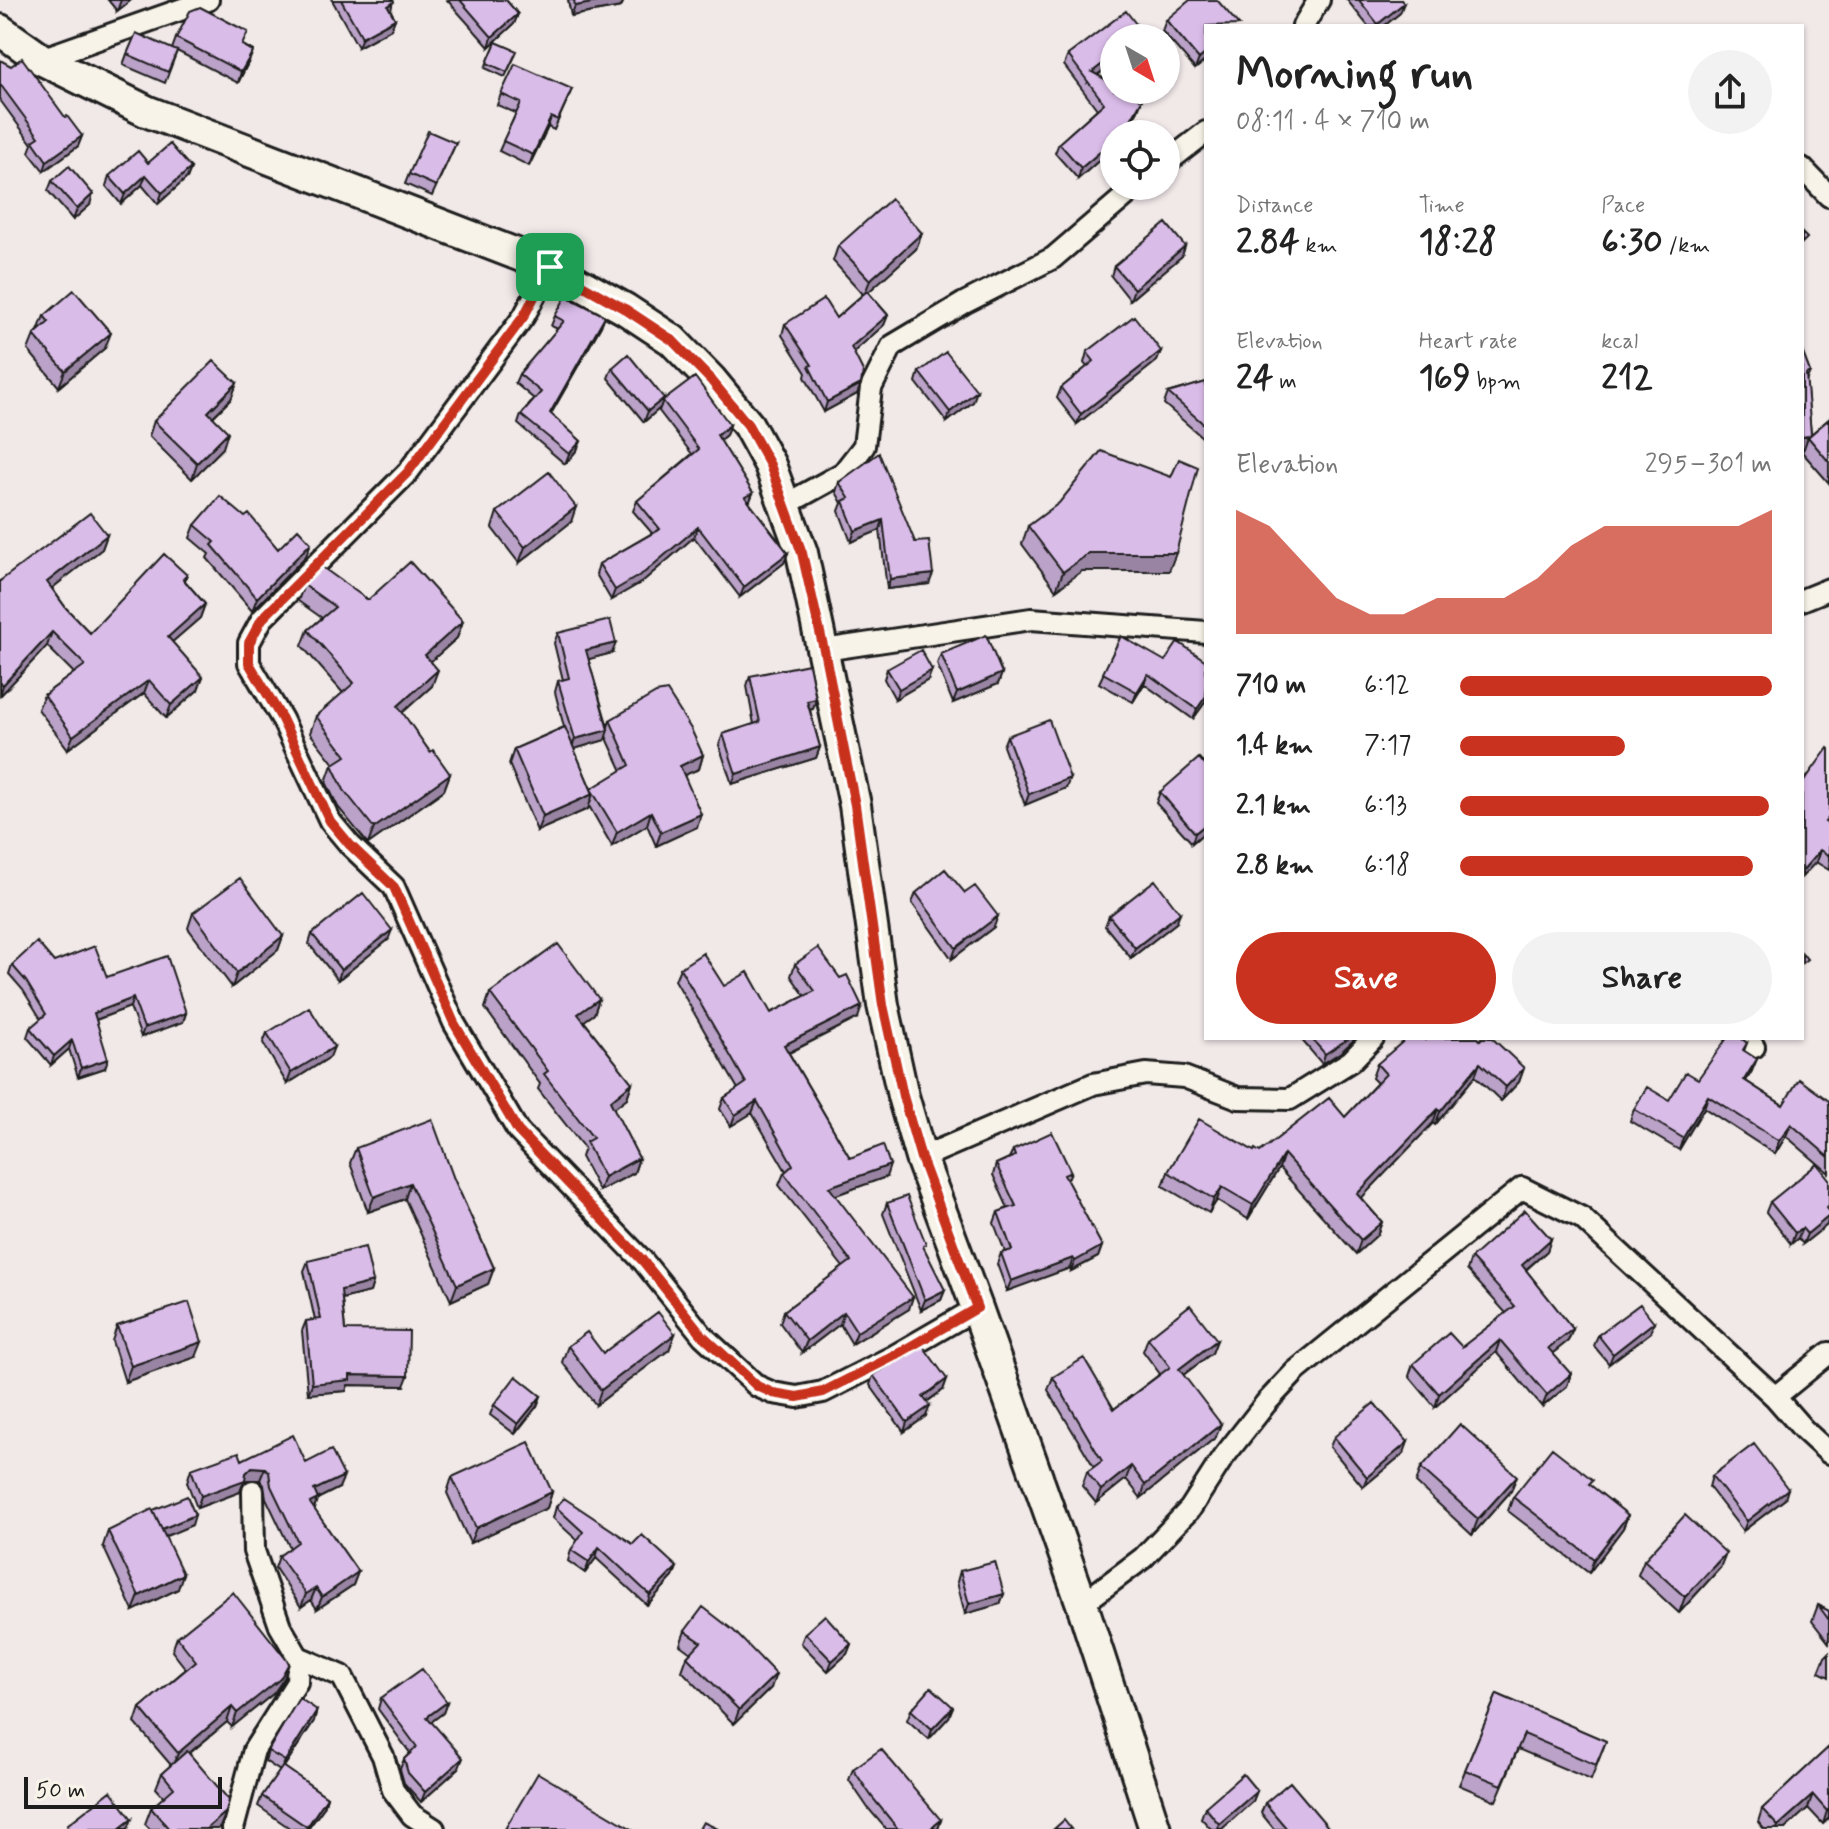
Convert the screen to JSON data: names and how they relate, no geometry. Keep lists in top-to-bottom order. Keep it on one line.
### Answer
{"scale_bar":"50 m","north":"bottom right","page":{"heading":["Morning run","08:11 · 4 × 710 m"],"stats":[["Distance","2.84 km"],["Time","18:28"],["Pace","6:30 /km"],["Elevation","24 m"],["Heart rate","169 bpm"],["kcal","212"]],"chart":["Elevation","295–301 m"],"list":[{"name":"710 m","note":"6:12"},{"name":"1.4 km","note":"7:17"},{"name":"2.1 km","note":"6:13"},{"name":"2.8 km","note":"6:18"}],"buttons":["Save","Share"],"scale":"50 m"}}
